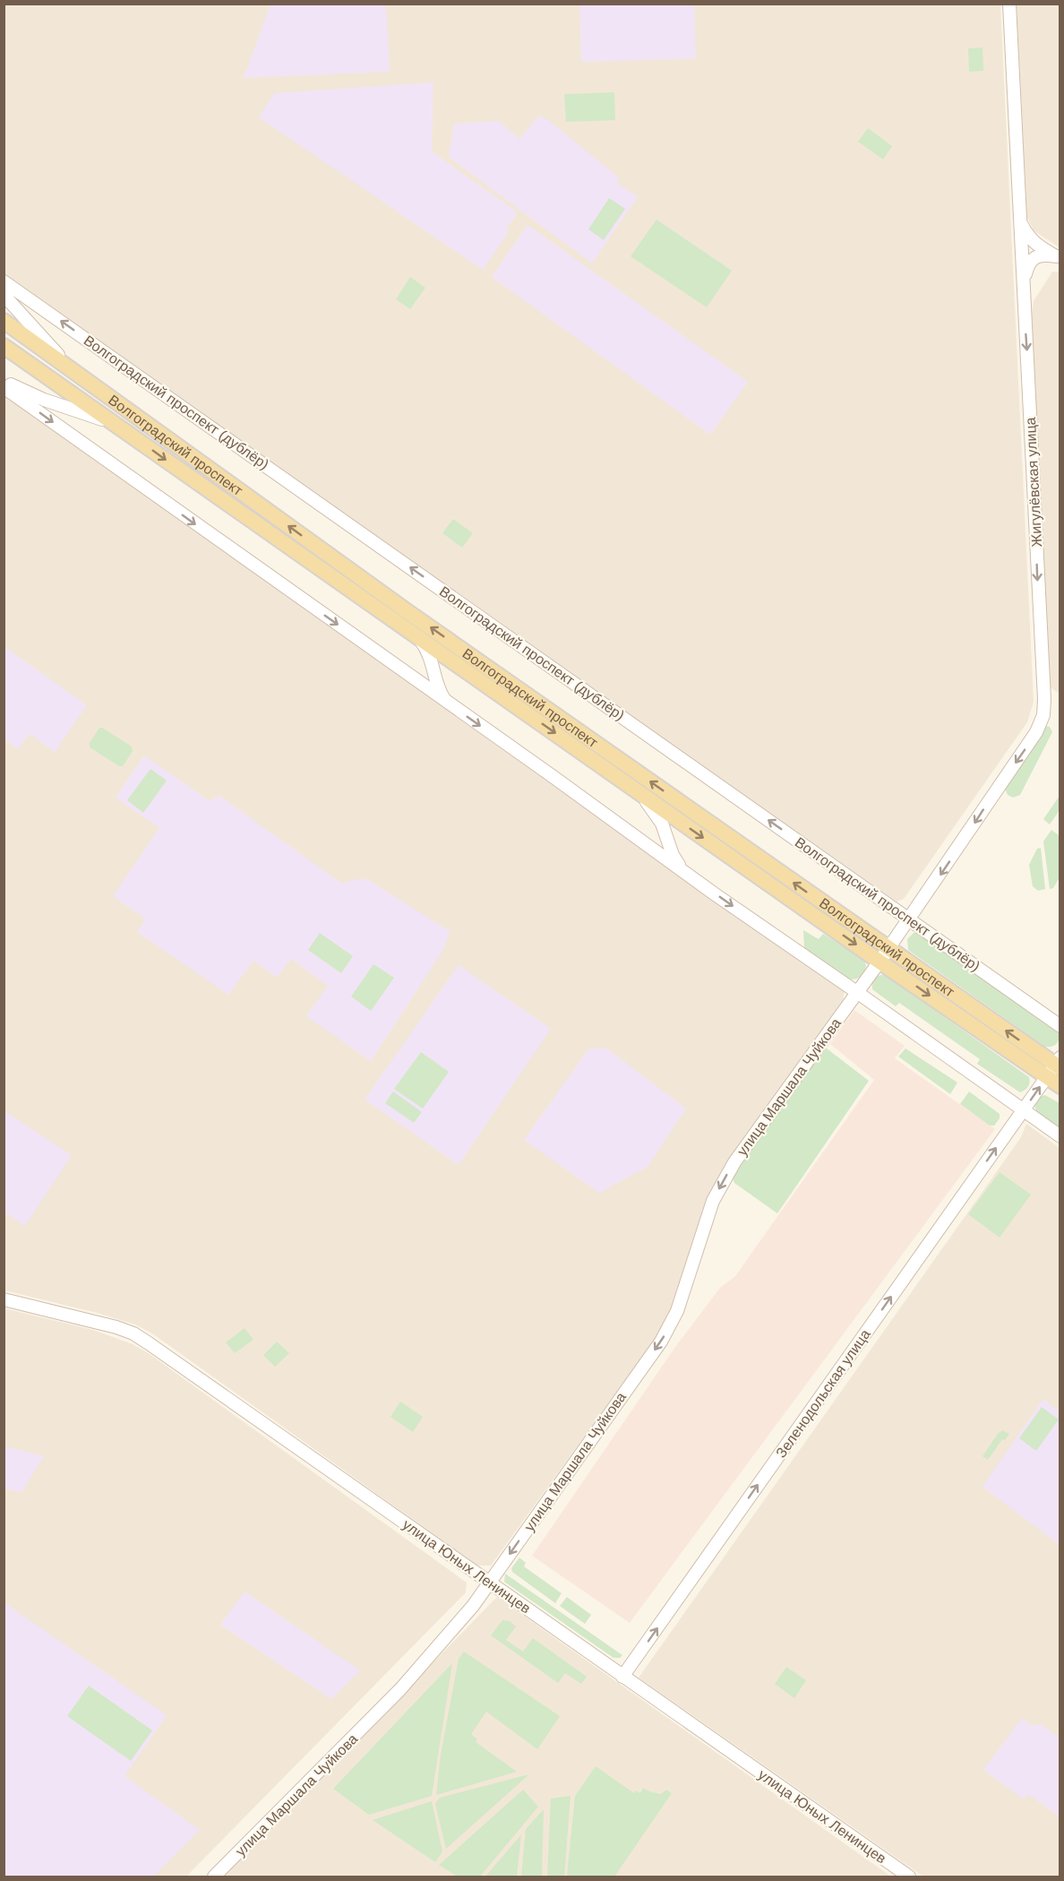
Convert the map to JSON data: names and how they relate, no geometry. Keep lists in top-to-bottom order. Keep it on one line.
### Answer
{"streets":{"main road":["Волгоградский проспект"],"street":["Волгоградский проспект (дублёр)","Жигулёвская улица","улица Маршала Чуйкова","Зеленодольская улица","улица Юных Ленинцев"]},"crossings":[["Волгоградский проспект (дублёр)","Жигулёвская улица"],["Волгоградский проспект","Жигулёвская улица"],["Волгоградский проспект","улица Маршала Чуйкова"],["Волгоградский проспект","Зеленодольская улица"],["Жигулёвская улица","улица Маршала Чуйкова"],["улица Маршала Чуйкова","улица Юных Ленинцев"],["Зеленодольская улица","улица Юных Ленинцев"]],"one_way":["Жигулёвская улица","улица Маршала Чуйкова","Зеленодольская улица"]}
